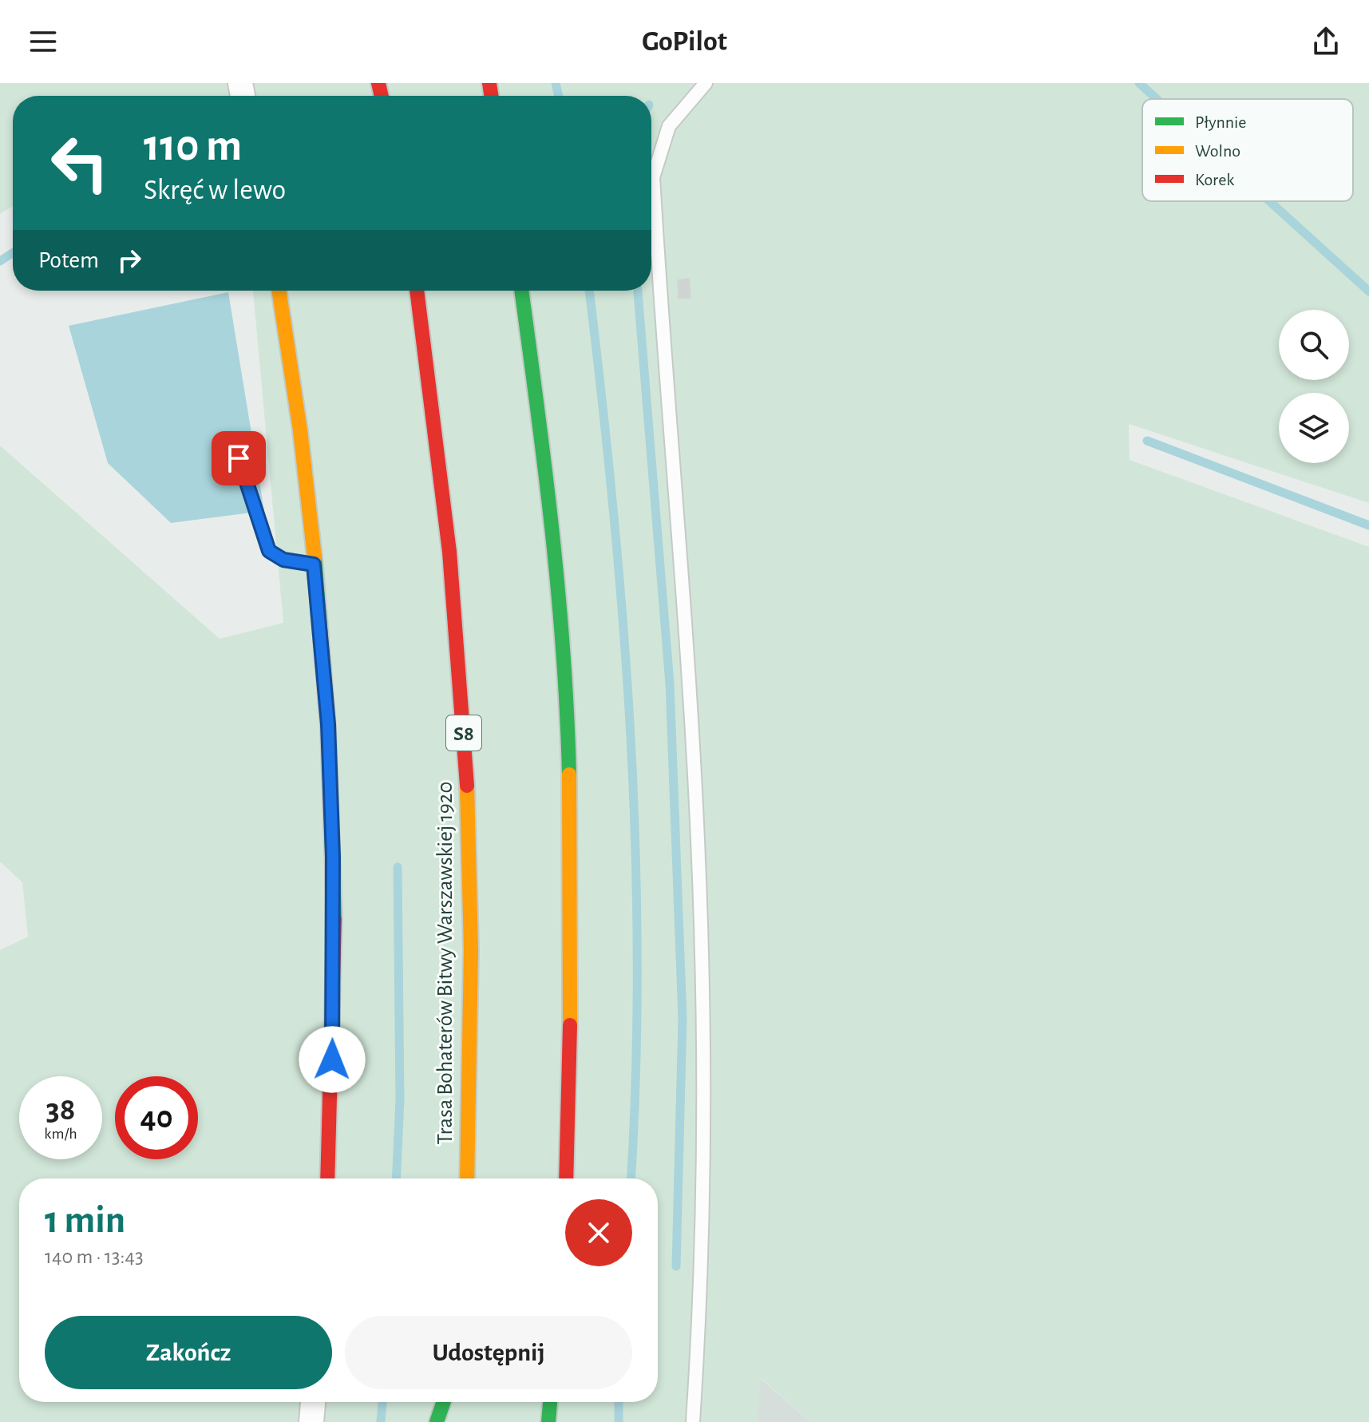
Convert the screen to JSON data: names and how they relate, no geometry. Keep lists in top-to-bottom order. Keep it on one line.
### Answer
{"streets":{"main road":["S8","Trasa Bohaterów Bitwy Warszawskiej 1920"]},"legend":["Płynnie","Wolno","Korek"],"page":{"header":"GoPilot","turn":["110 m","Skręć w lewo"],"then":"Potem","speed":"38 km/h","limit":"40","heading":["1 min","140 m · 13:43"],"buttons":["Zakończ","Udostępnij"]}}
